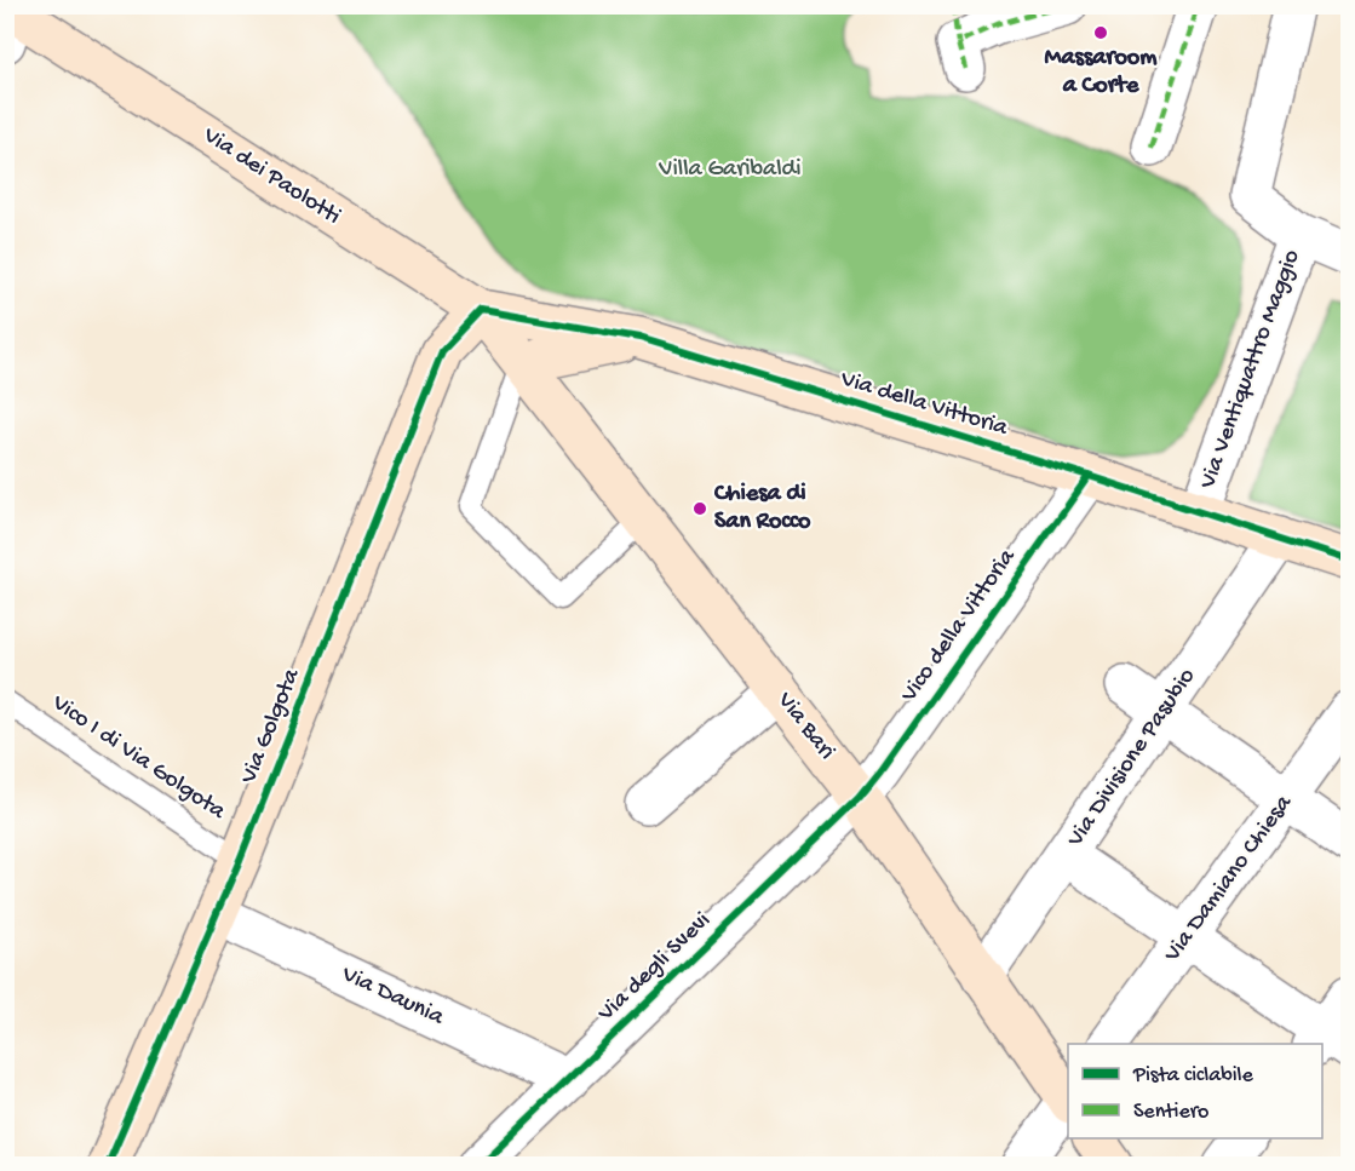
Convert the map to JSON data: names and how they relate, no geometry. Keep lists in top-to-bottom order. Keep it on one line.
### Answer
{"streets":{"street":["Via dei Paolotti","Via Ventiquattro Maggio","Via della Vittoria","Vico della Vittoria","Via Golgota","Via Bari","Via Divisione Pasubio","Via Damiano Chiesa","Via degli Svevi","Via Daunia"],"lane":["Vico I di Via Golgota"]},"crossings":[["Via dei Paolotti","Via della Vittoria"],["Via dei Paolotti","Via Golgota"],["Via dei Paolotti","Via Bari"],["Via Ventiquattro Maggio","Via della Vittoria"],["Via della Vittoria","Vico della Vittoria"],["Via della Vittoria","Via Golgota"],["Via della Vittoria","Via Divisione Pasubio"],["Vico della Vittoria","Via Bari"],["Vico della Vittoria","Via degli Svevi"],["Via Golgota","Vico I di Via Golgota"],["Via Golgota","Via Daunia"],["Via Bari","Via Divisione Pasubio"],["Via Bari","Via degli Svevi"],["Via degli Svevi","Via Daunia"]],"parks":["Villa Garibaldi"],"places":["Massaroom a Corte","Chiesa di San Rocco"],"legend":["Pista ciclabile","Sentiero"]}
